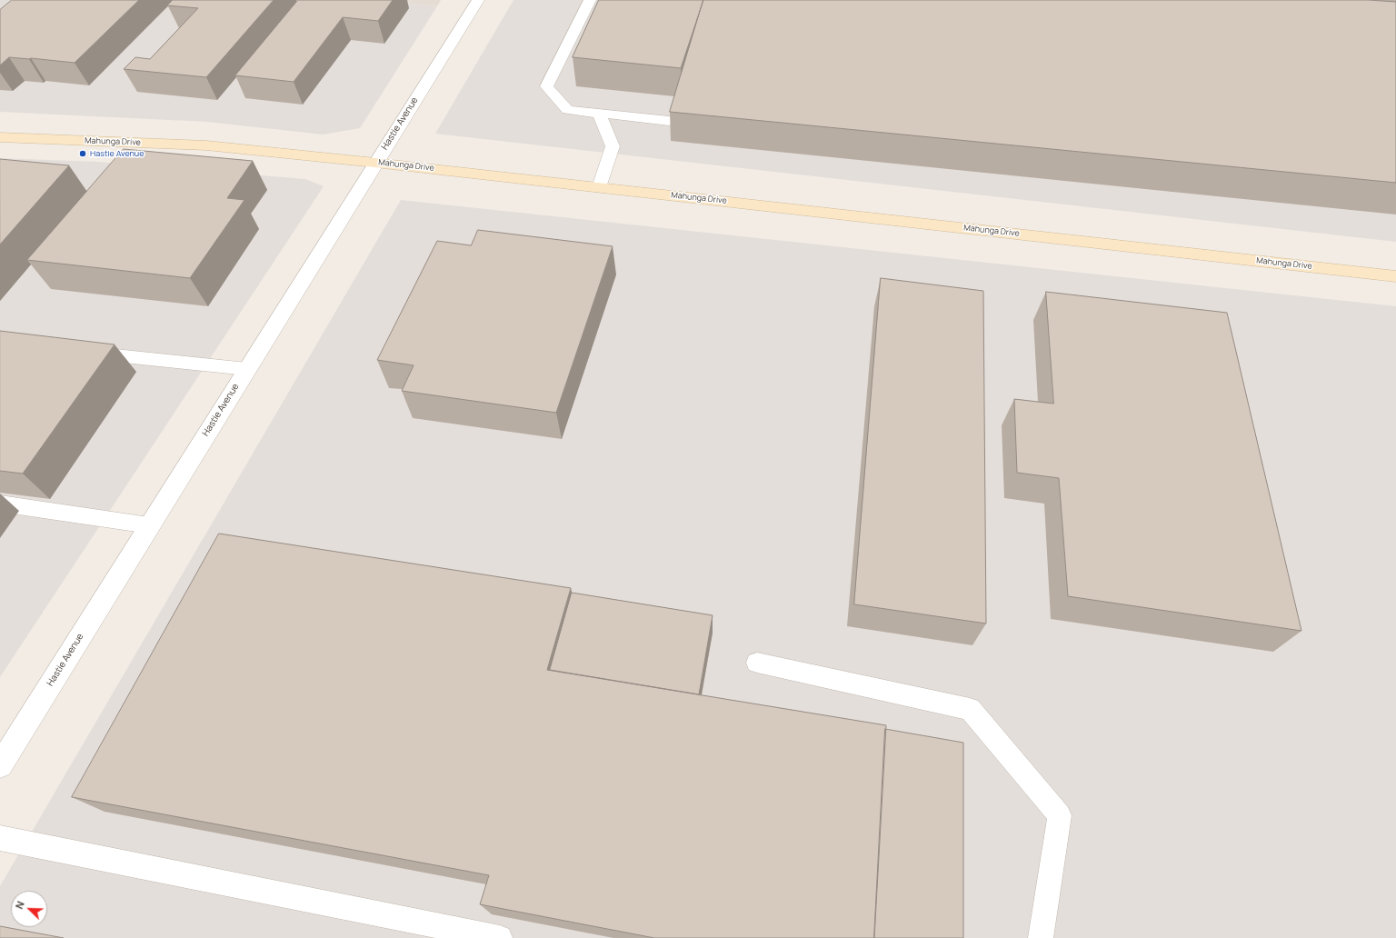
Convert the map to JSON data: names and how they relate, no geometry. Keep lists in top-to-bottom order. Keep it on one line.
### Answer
{"streets":{"main road":["Mahunga Drive"],"street":["Hastie Avenue"]},"crossings":[["Hastie Avenue","Mahunga Drive"]],"places":["Hastie Avenue"],"north":"top left"}
